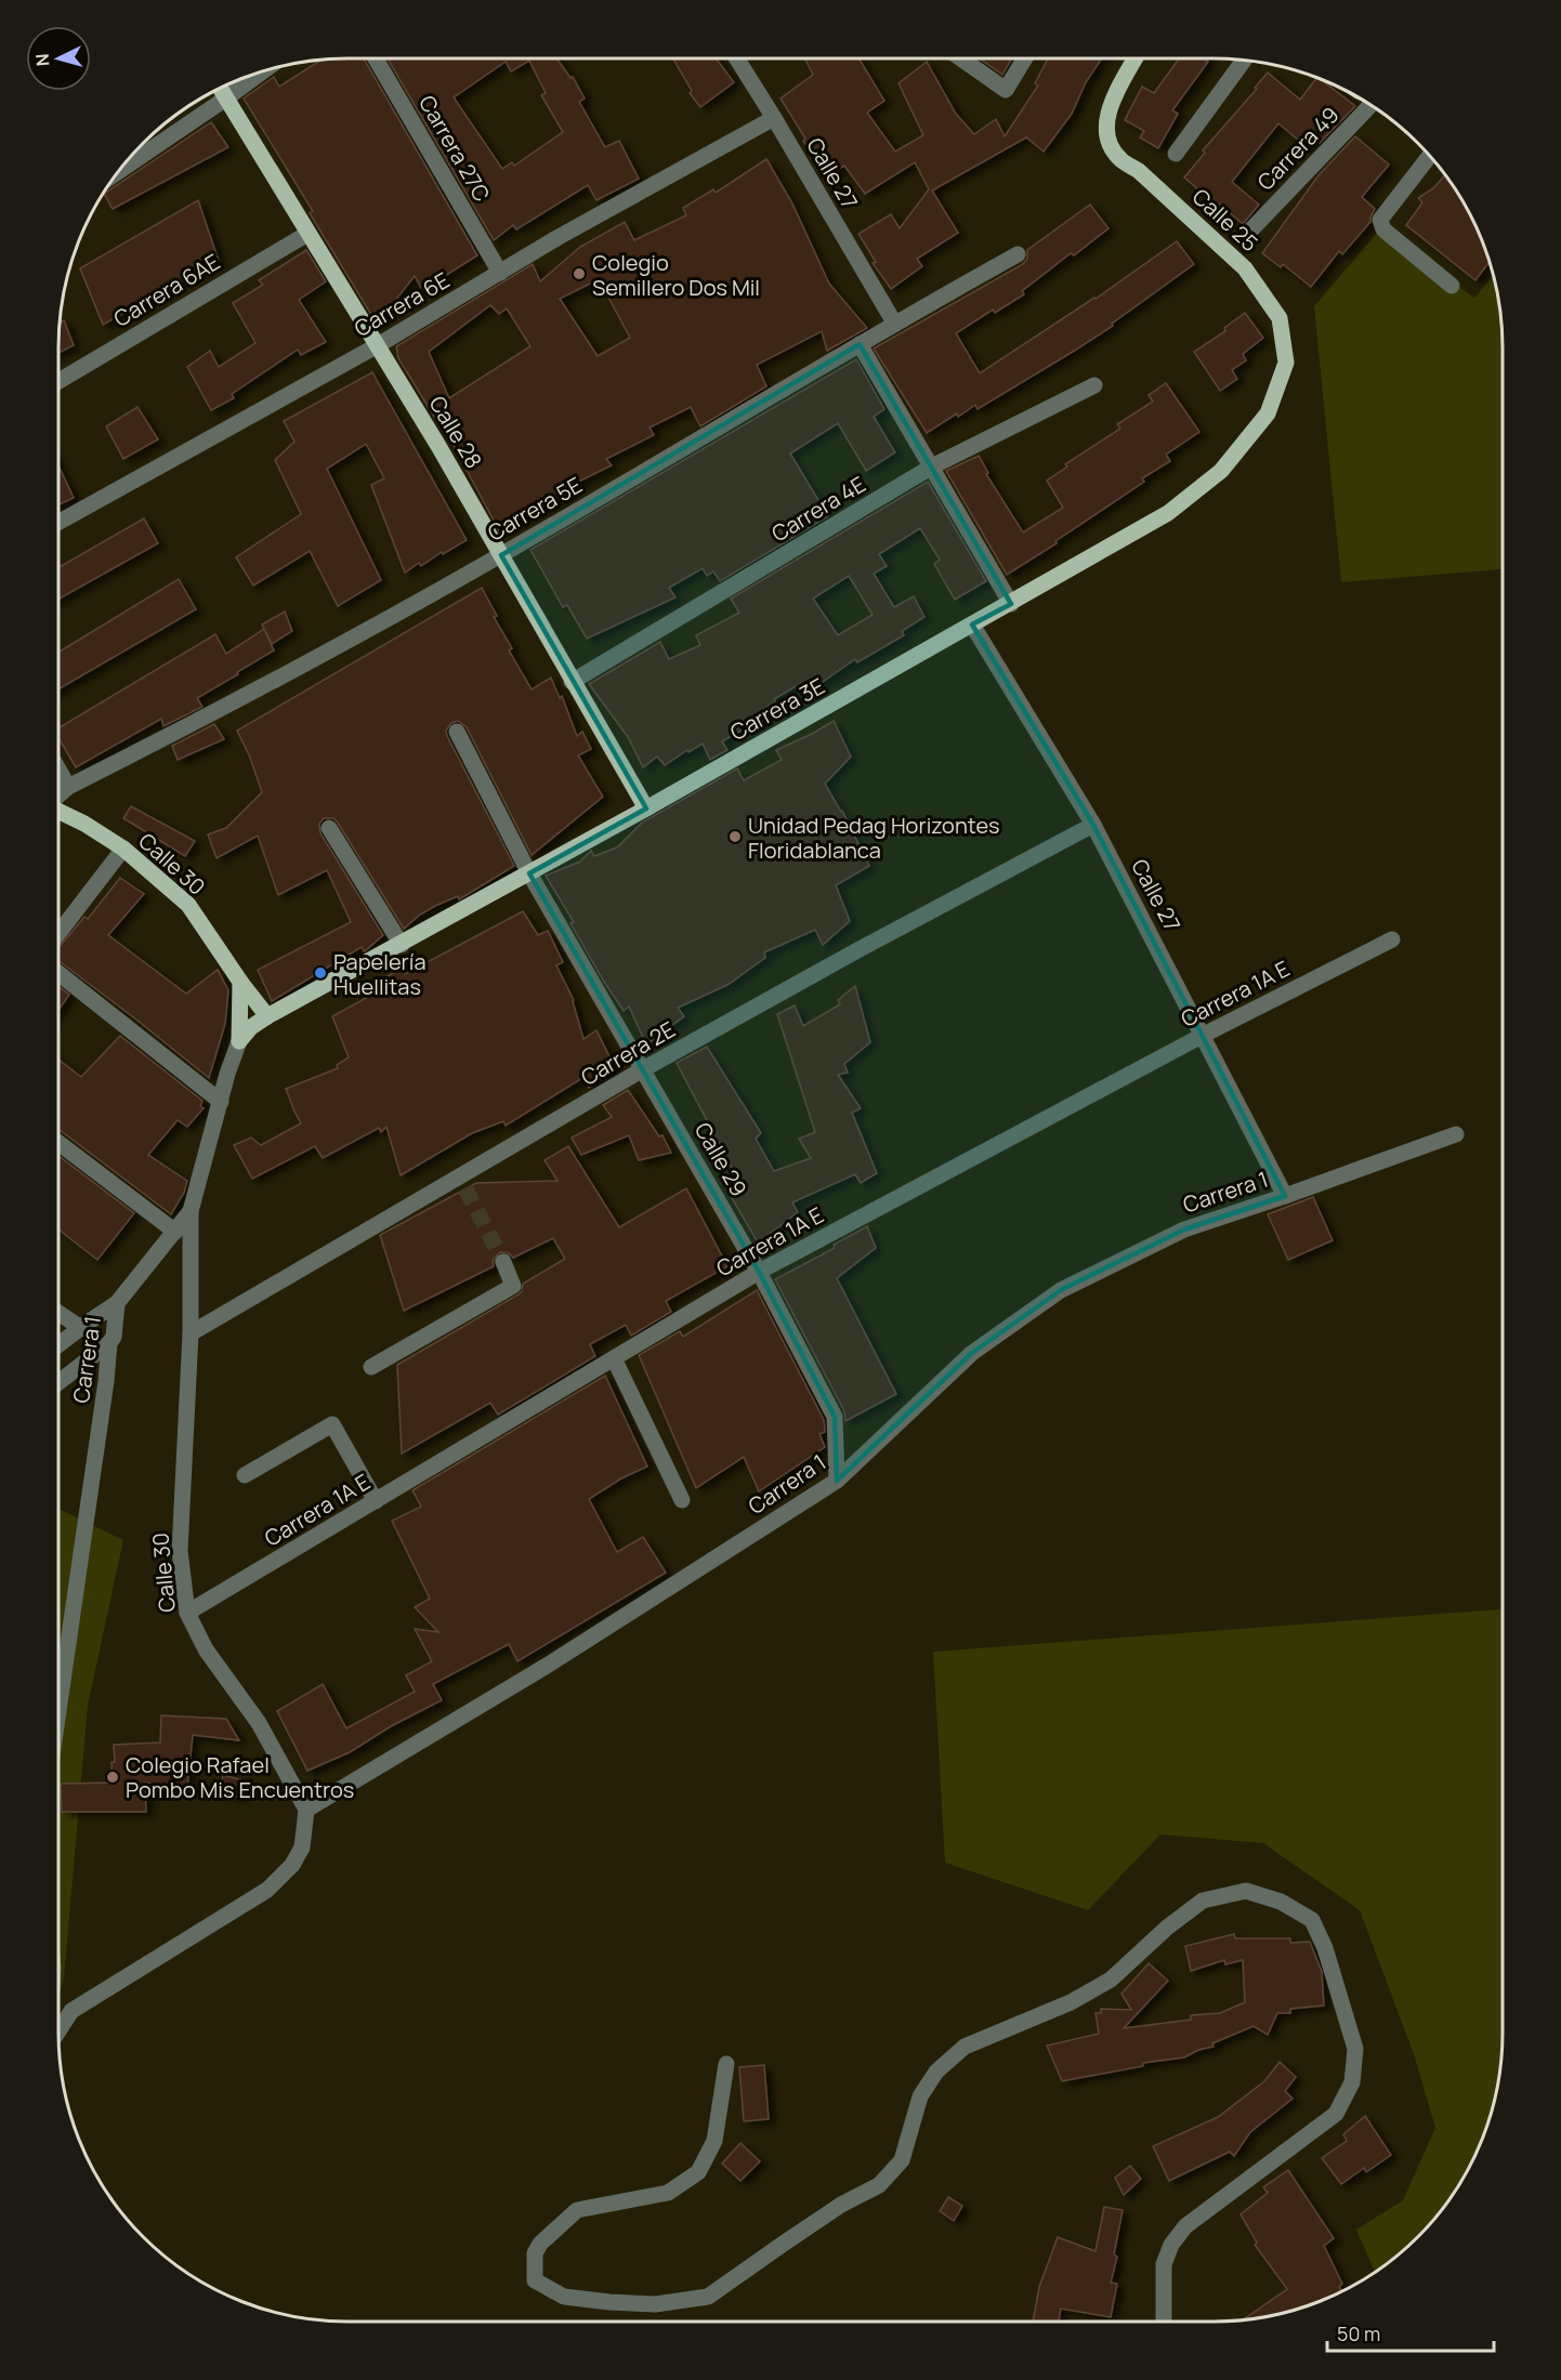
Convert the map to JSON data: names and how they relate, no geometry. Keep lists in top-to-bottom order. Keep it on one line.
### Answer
{"streets":{"main road":["Calle 25","Calle 28","Carrera 3E","Calle 30"],"street":["Carrera 27C","Carrera 49","Calle 27","Carrera 6AE","Carrera 6E","Carrera 5E","Carrera 4E","Carrera 1A E","Carrera 2E","Calle 29","Carrera 1"]},"crossings":[["Carrera 27C","Carrera 6E"],["Calle 27","Carrera 6E"],["Calle 27","Carrera 5E"],["Calle 27","Carrera 3E"],["Calle 27","Carrera 1A E"],["Calle 27","Carrera 2E"],["Calle 27","Carrera 1"],["Calle 25","Carrera 3E"],["Carrera 6AE","Calle 28"],["Carrera 6E","Calle 28"],["Calle 28","Carrera 5E"],["Calle 28","Carrera 4E"],["Calle 28","Carrera 3E"],["Carrera 3E","Calle 30"],["Carrera 3E","Calle 29"],["Calle 30","Carrera 1A E"],["Calle 30","Carrera 2E"],["Calle 30","Carrera 1"],["Carrera 1A E","Calle 29"],["Carrera 2E","Calle 29"],["Calle 29","Carrera 1"]],"places":["Colegio Semillero Dos Mil","Unidad Pedag Horizontes Floridablanca","Papelería Huellitas","Colegio Rafael Pombo Mis Encuentros"],"scale_bar":"50 m","north":"left"}
